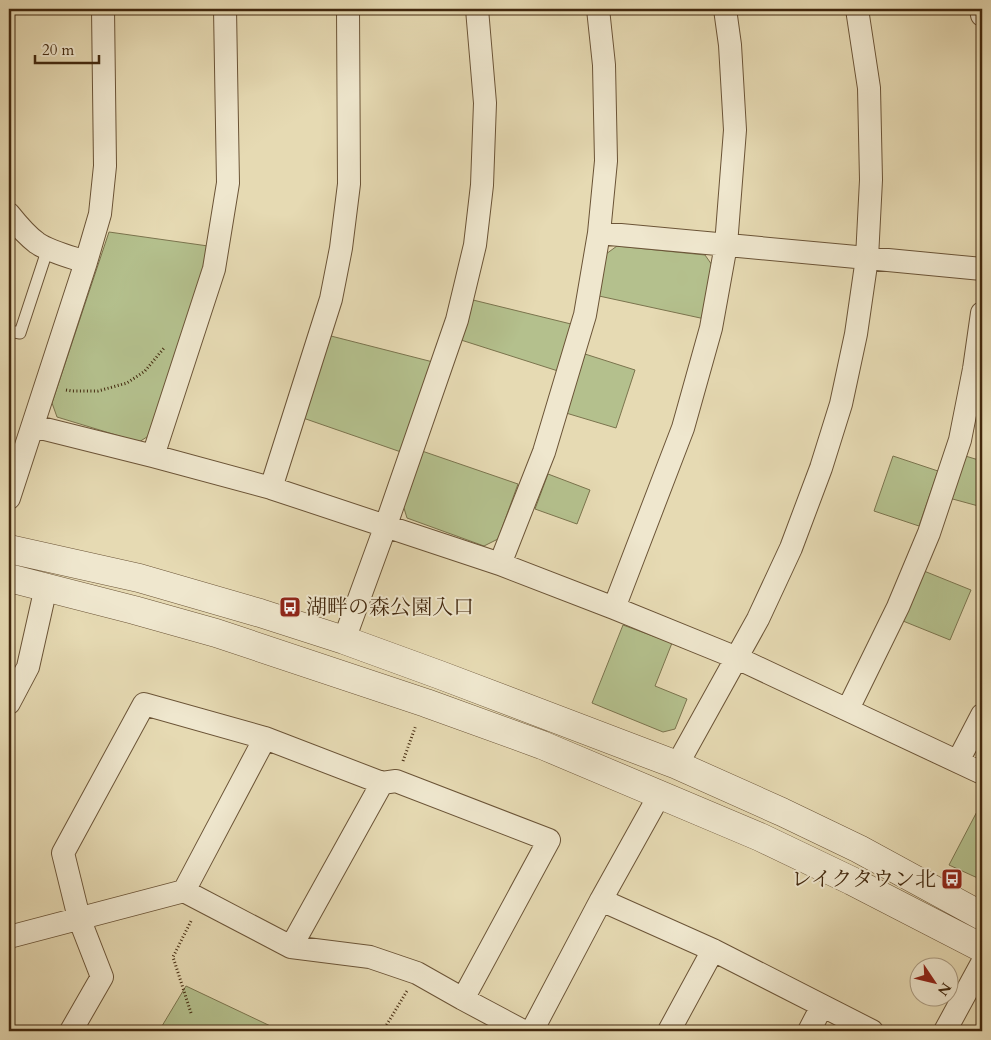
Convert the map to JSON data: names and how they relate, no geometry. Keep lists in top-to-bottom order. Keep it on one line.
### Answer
{"places":{"bus stop":["湖畔の森公園入口","レイクタウン北"]},"scale_bar":"20 m","north":"bottom right"}
